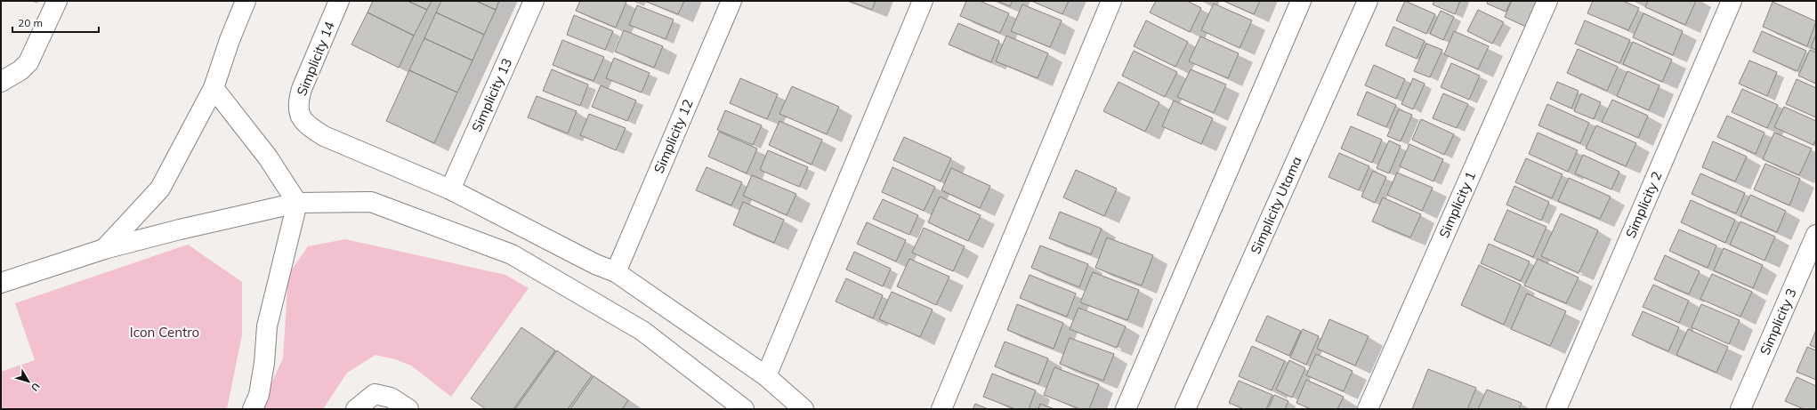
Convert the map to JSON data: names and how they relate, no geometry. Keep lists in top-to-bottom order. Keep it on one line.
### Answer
{"streets":{"street":["Simplicity 14","Simplicity 13","Simplicity 12","Simplicity Utama","Simplicity 1","Simplicity 2","Simplicity 3"]},"crossings":[["Simplicity 14","Simplicity 13"]],"parks":["Icon Centro"],"scale_bar":"20 m","north":"bottom right"}
